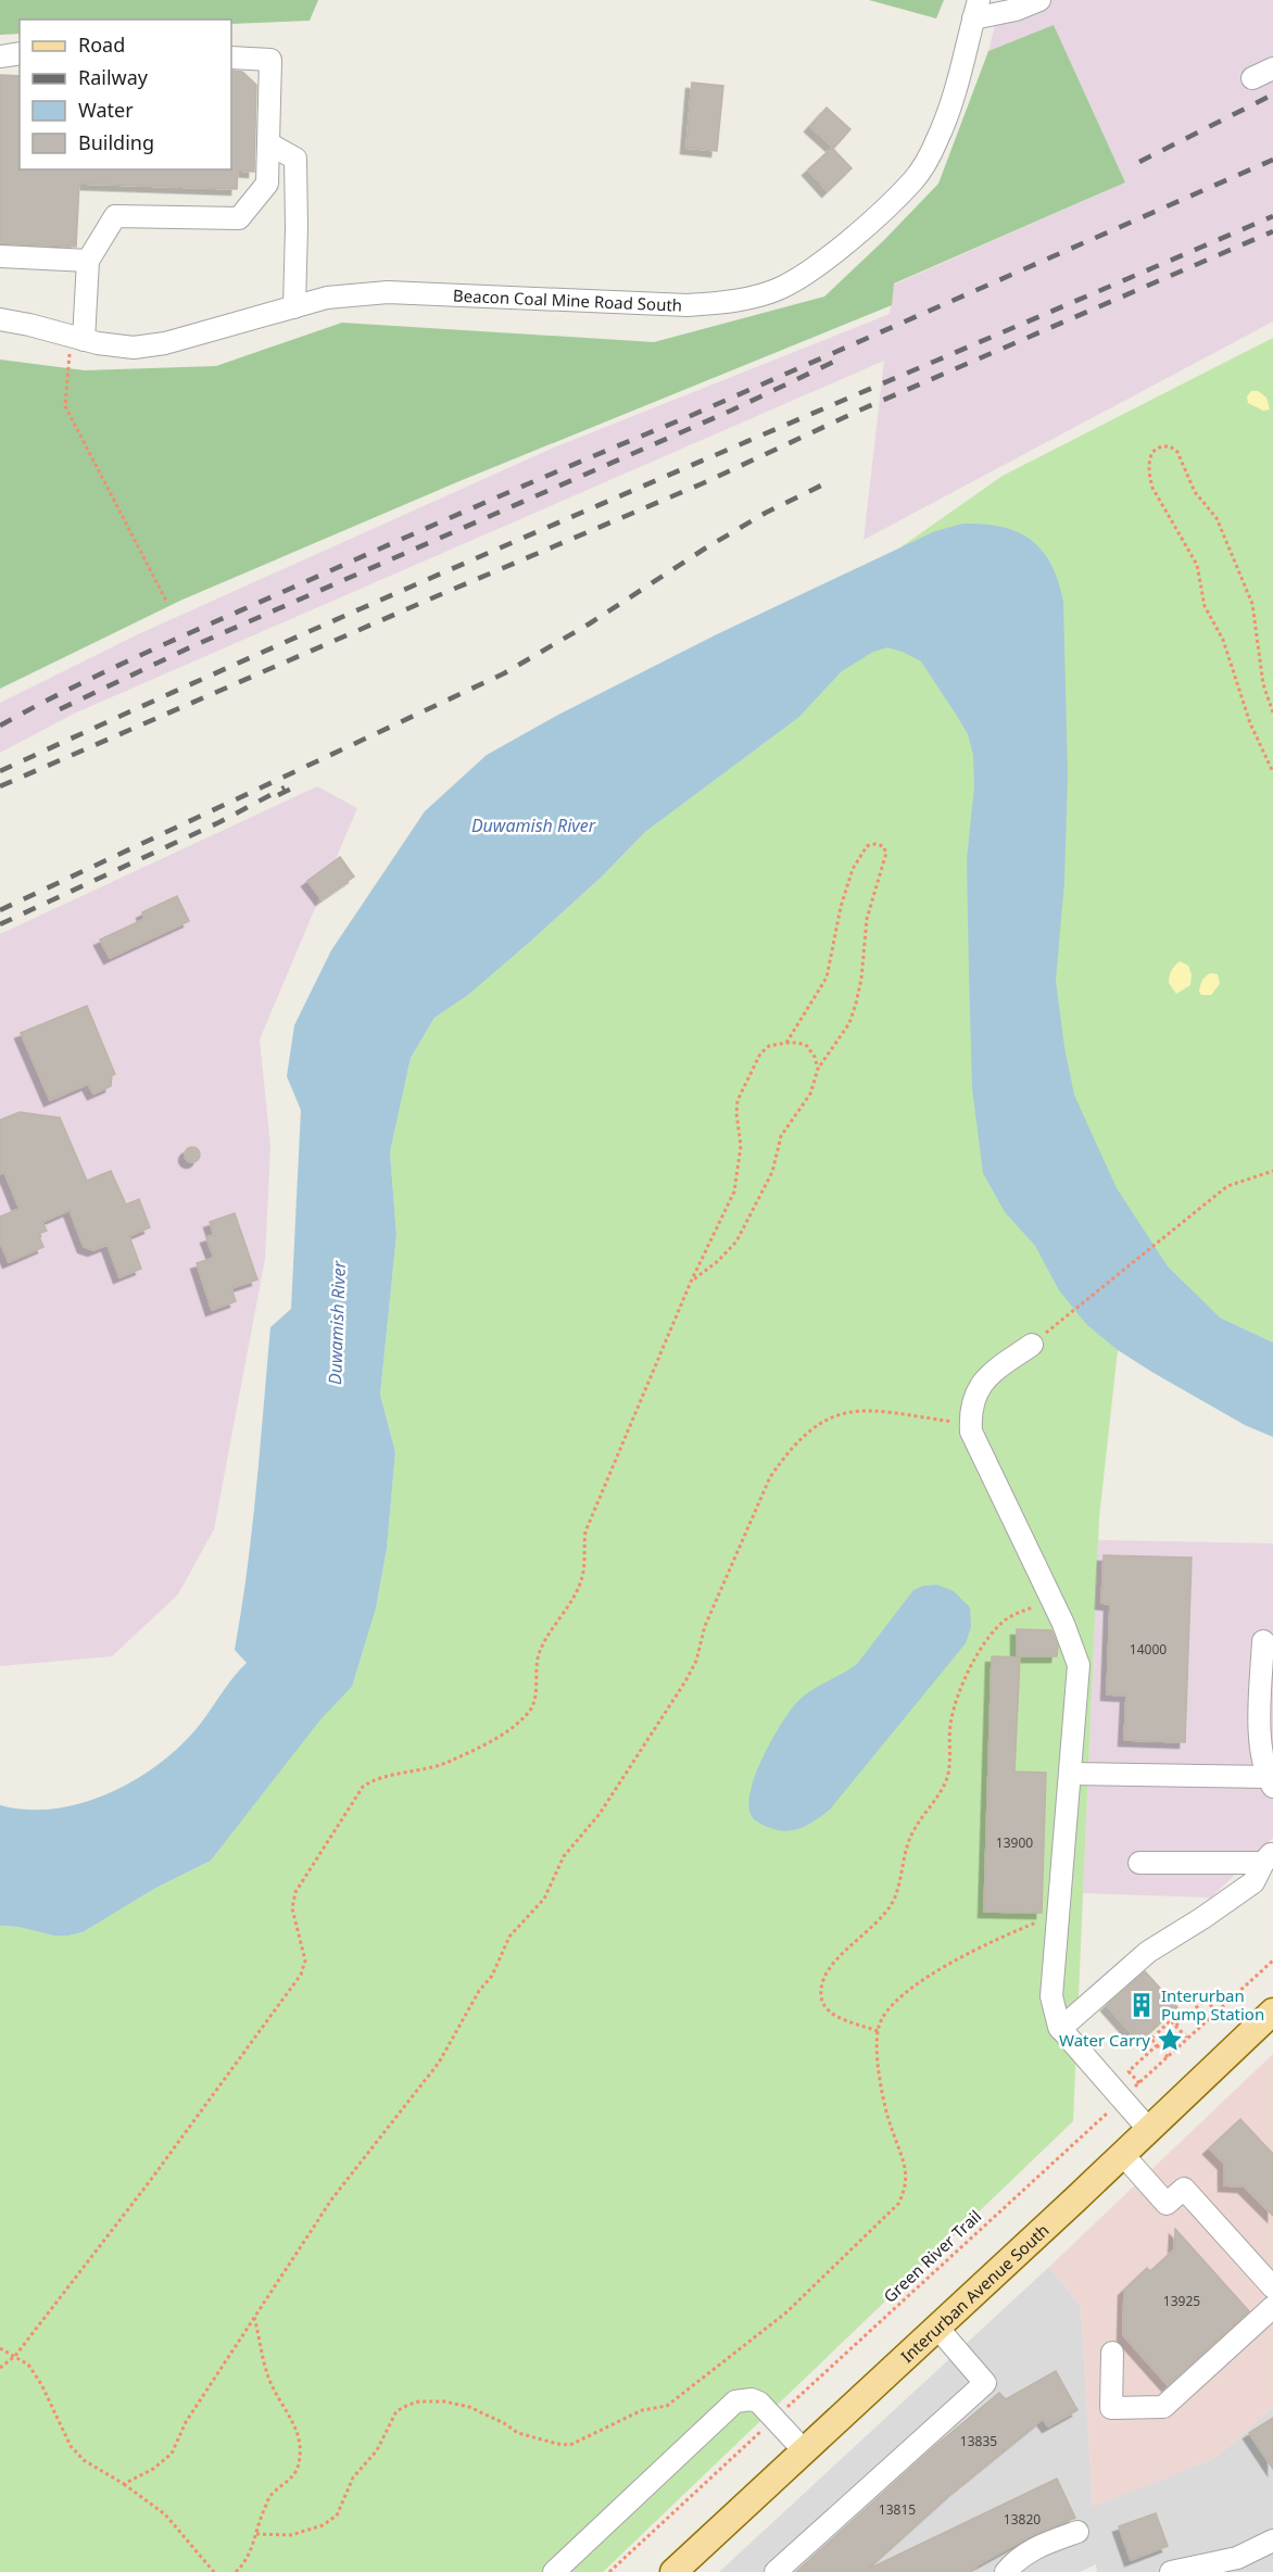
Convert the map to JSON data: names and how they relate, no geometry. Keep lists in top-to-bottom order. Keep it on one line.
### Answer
{"streets":{"main road":["Interurban Avenue South"],"street":["Beacon Coal Mine Road South"],"path":["Green River Trail"]},"water":["Duwamish River"],"places":{"building":["Interurban Pump Station"],"place":["Water Carry"]},"house_numbers":["14000","13900","13925","13835","13815","13820"],"legend":["Road","Railway","Water","Building"]}
